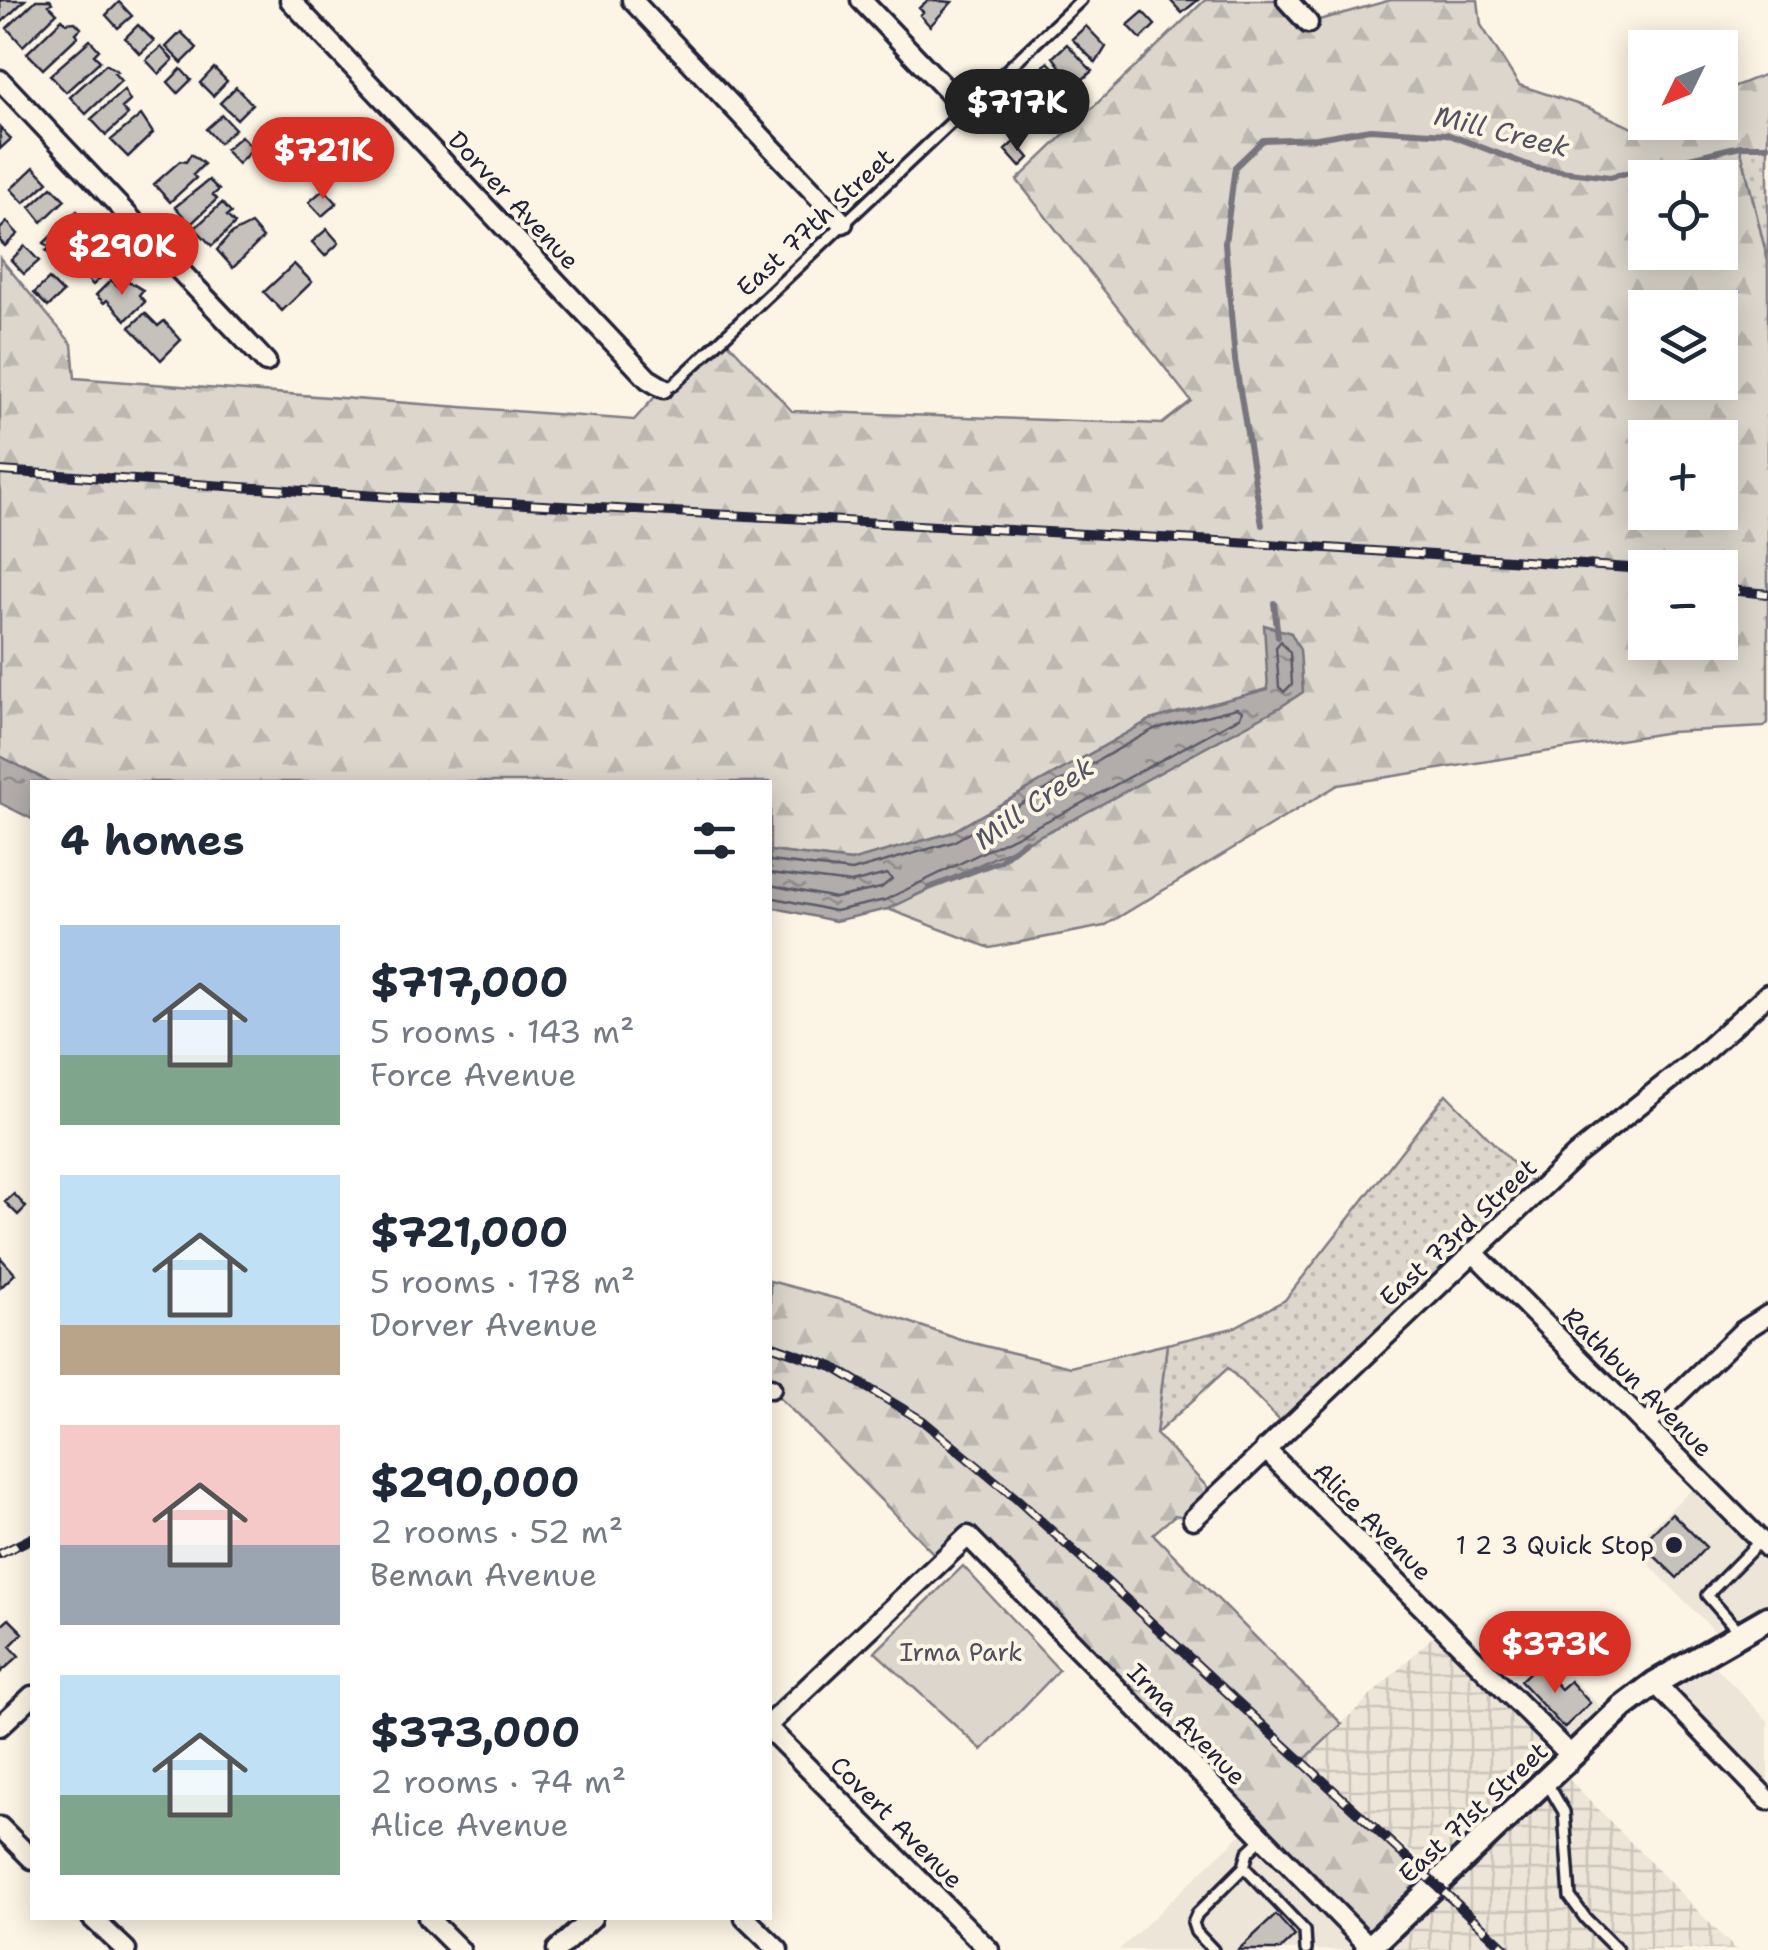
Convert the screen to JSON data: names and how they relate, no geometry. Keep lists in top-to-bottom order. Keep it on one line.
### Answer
{"streets":{"main road":["East 71st Street"],"street":["Dorver Avenue","East 73rd Street","Rathbun Avenue","Alice Avenue","Irma Avenue","Covert Avenue"],"lane":["East 77th Street"]},"crossings":[["Dorver Avenue","East 77th Street"],["East 73rd Street","Rathbun Avenue"],["East 73rd Street","Alice Avenue"],["Alice Avenue","East 71st Street"],["Irma Avenue","East 71st Street"]],"water":["Mill Creek"],"parks":["Irma Park"],"places":["1 2 3 Quick Stop"],"north":"bottom left","page":{"map_buttons":["+","−"],"price":["$717K","$721K","$290K","$373K"],"heading":"4 homes","list":[{"name":"$717,000","note":"5 rooms · 143 m² · Force Avenue"},{"name":"$721,000","note":"5 rooms · 178 m² · Dorver Avenue"},{"name":"$290,000","note":"2 rooms · 52 m² · Beman Avenue"},{"name":"$373,000","note":"2 rooms · 74 m² · Alice Avenue"}]}}
